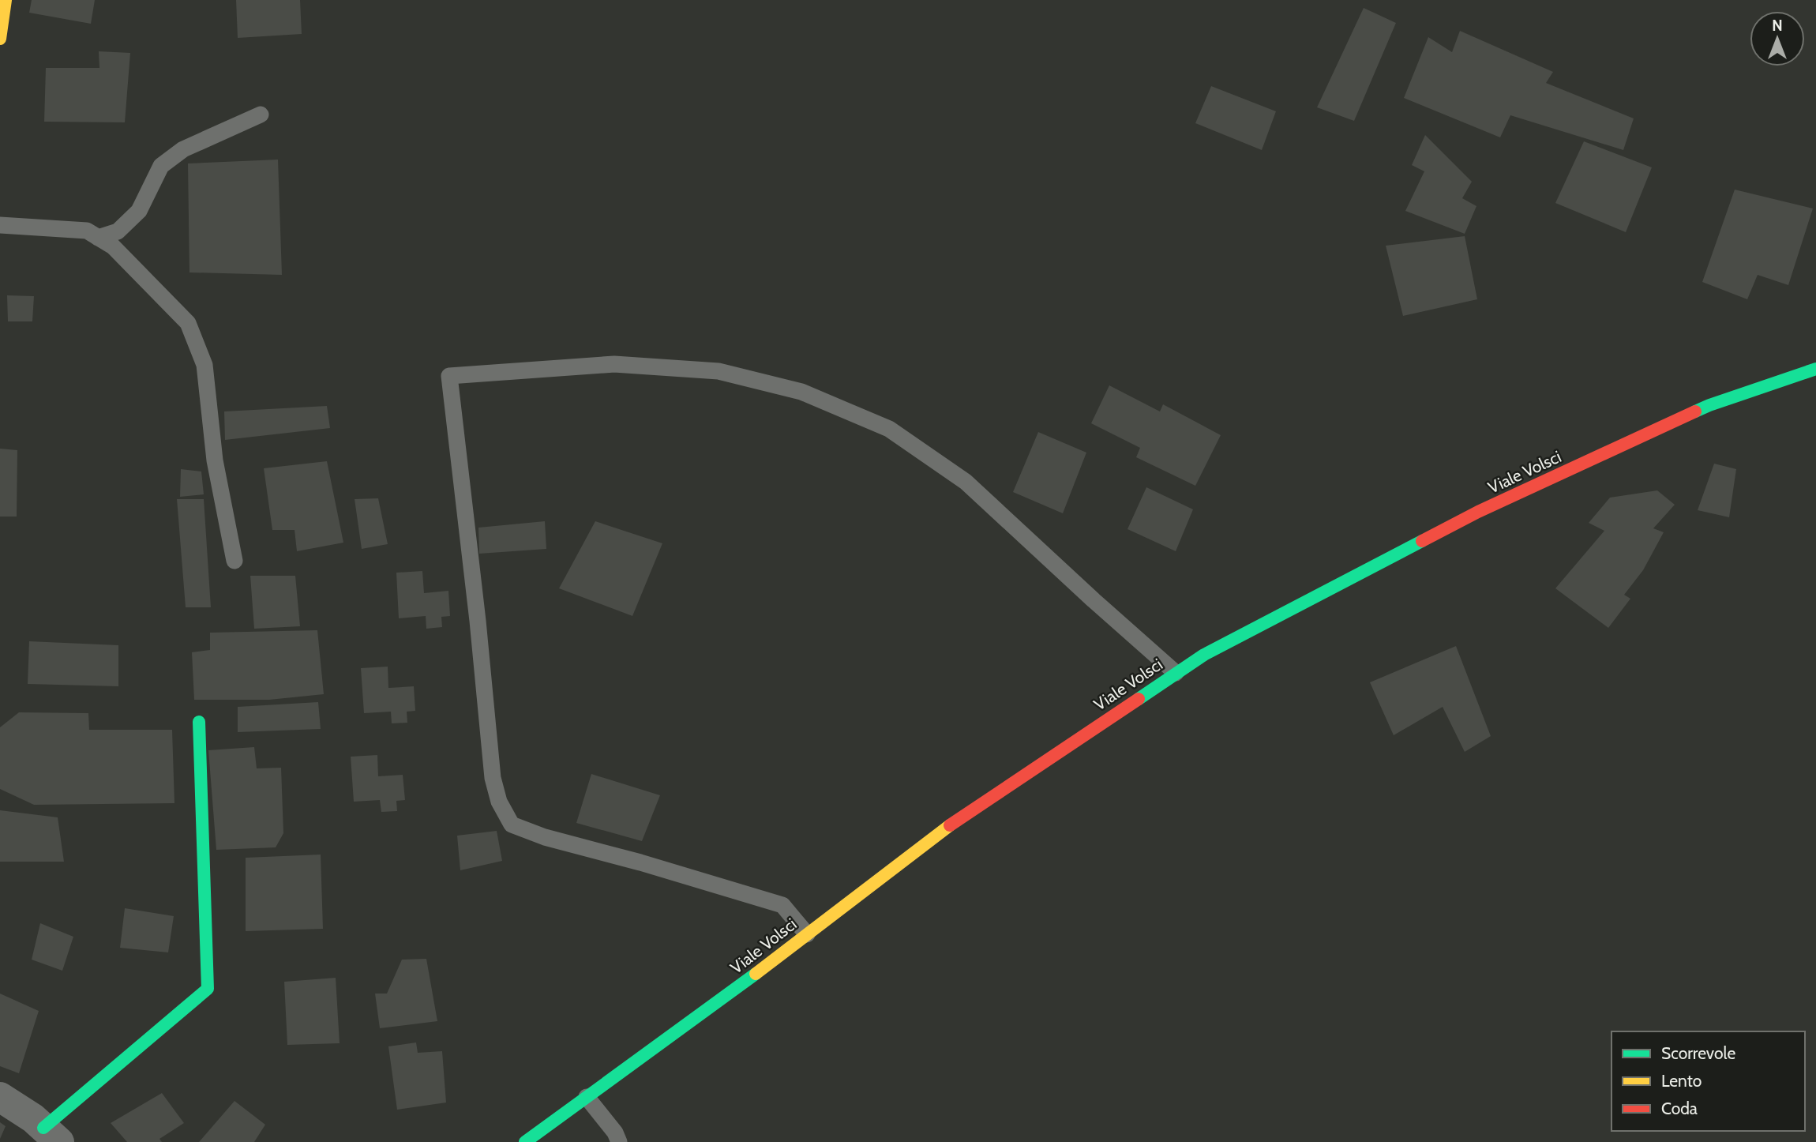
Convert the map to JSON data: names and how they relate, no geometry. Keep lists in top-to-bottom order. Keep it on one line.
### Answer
{"streets":{"main road":["Viale Volsci"]},"legend":["Scorrevole","Lento","Coda"],"north":"top"}
